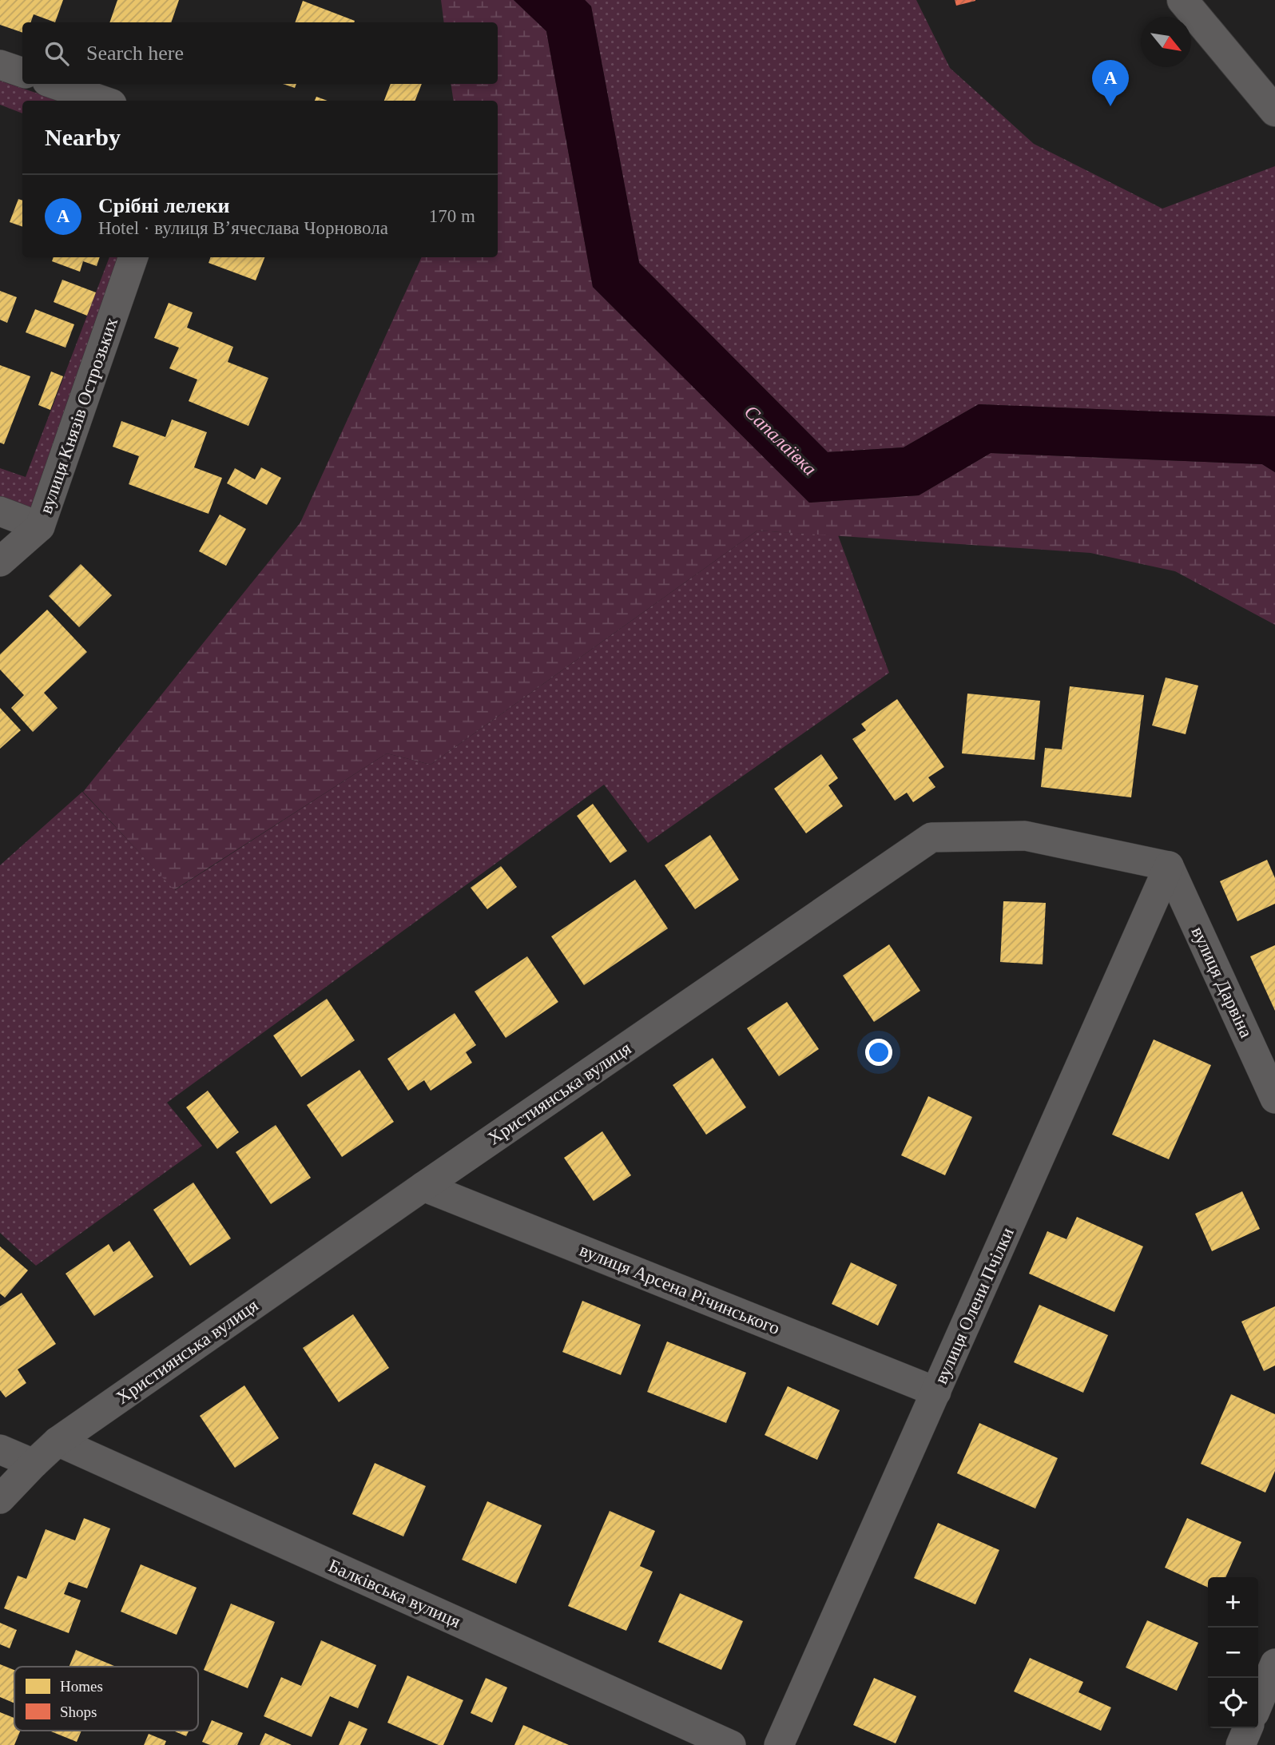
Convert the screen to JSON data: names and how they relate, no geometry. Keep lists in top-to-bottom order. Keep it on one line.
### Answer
{"streets":{"street":["вулиця Князів Острозьких","вулиця Дарвіна","Християнська вулиця","вулиця Арсена Річинського","вулиця Олени Пчілки","Балківська вулиця"]},"crossings":[["вулиця Дарвіна","Християнська вулиця"],["вулиця Дарвіна","вулиця Олени Пчілки"],["Християнська вулиця","вулиця Арсена Річинського"],["Християнська вулиця","вулиця Олени Пчілки"],["Християнська вулиця","Балківська вулиця"],["вулиця Арсена Річинського","вулиця Олени Пчілки"]],"water":["Сапалаївка"],"legend":["Homes","Shops"],"north":"bottom right","page":{"search":"Search here","pins":"A","heading":"Nearby","list":[{"mark":"A","name":"Срібні лелеки","note":"Hotel · вулиця Вʼячеслава Чорновола","value":"170 m"}],"map_buttons":["+","−"]}}
